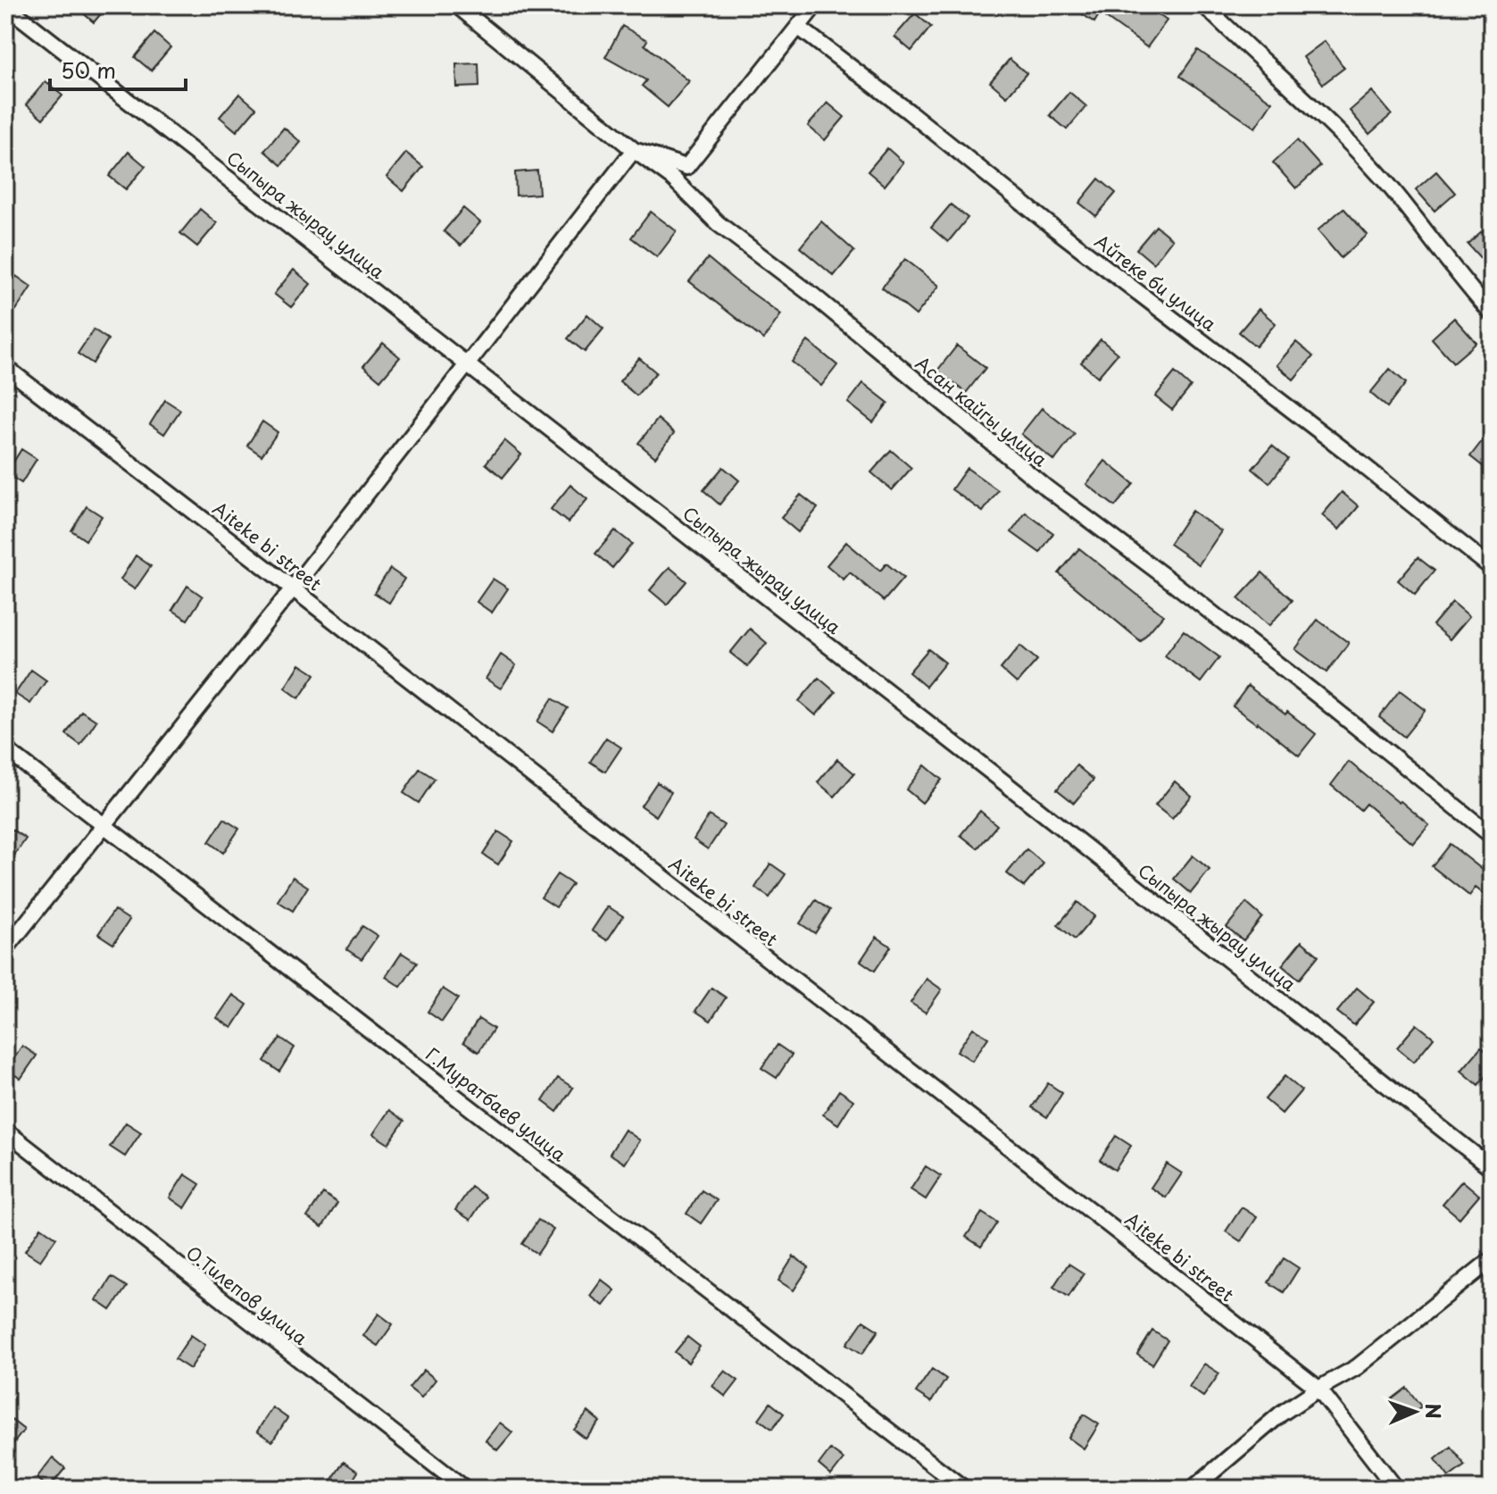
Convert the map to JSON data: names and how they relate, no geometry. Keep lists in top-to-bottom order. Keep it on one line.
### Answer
{"streets":{"street":["Сыпыра жырау улица","Айтеке би улица","Асан кайгы улица","Aiteke bi street","Г.Муратбаев улица","О.Тилепов улица"]},"scale_bar":"50 m","north":"right"}
